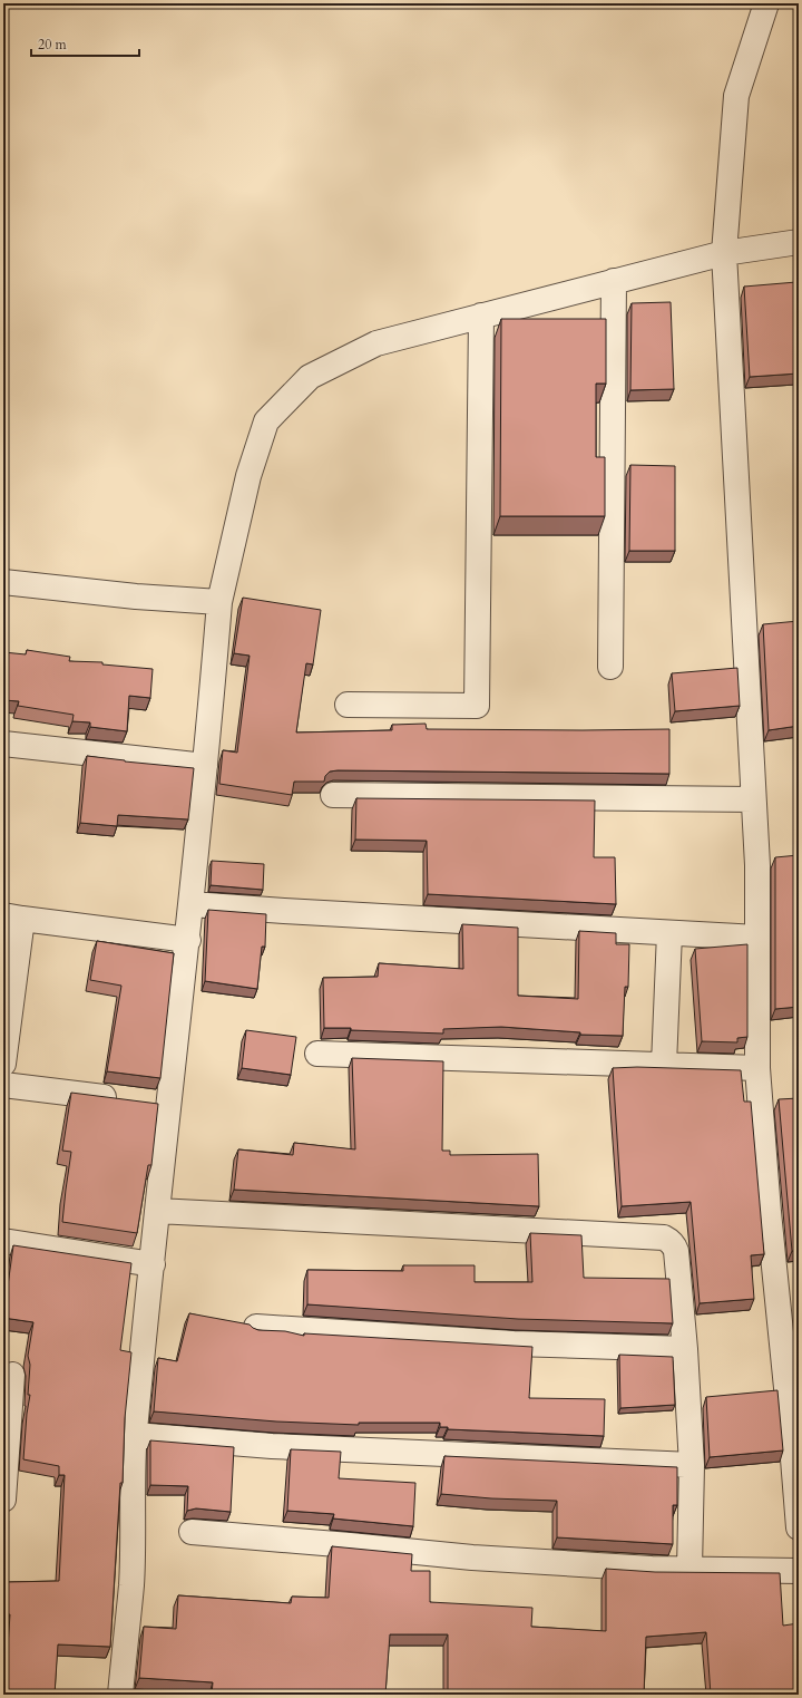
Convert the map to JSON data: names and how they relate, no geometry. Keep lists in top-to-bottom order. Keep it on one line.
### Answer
{"scale_bar":"20 m"}
